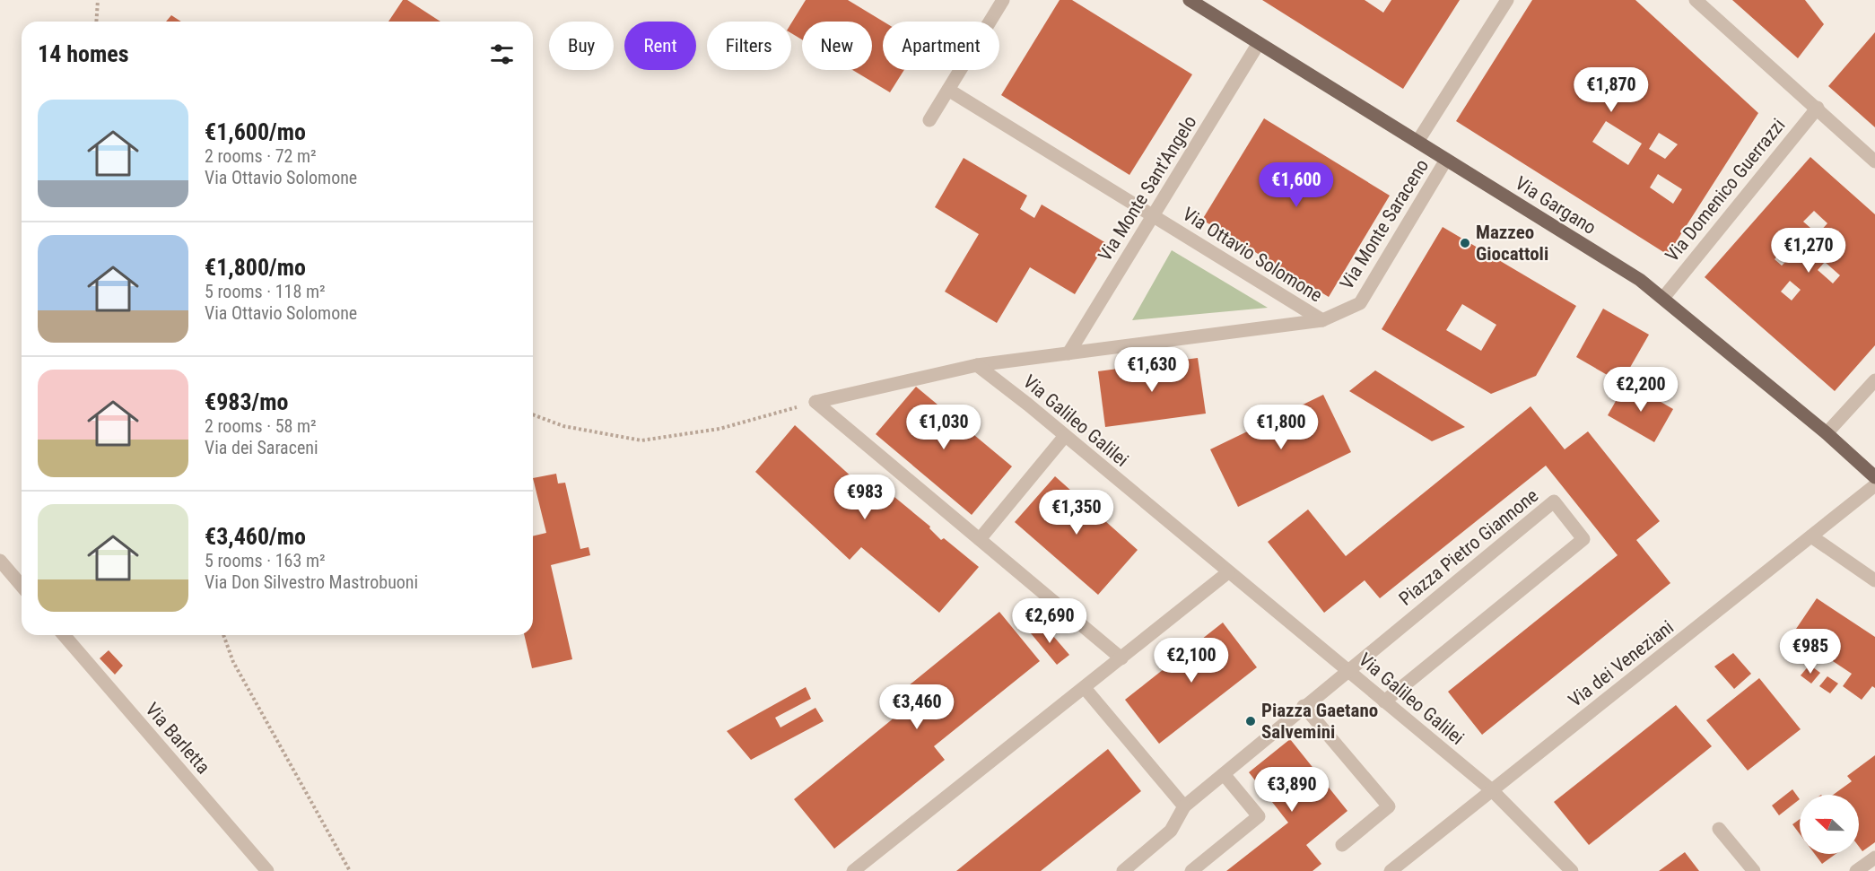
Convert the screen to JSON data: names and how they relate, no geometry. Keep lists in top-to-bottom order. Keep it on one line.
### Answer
{"streets":{"main road":["Via Gargano"],"street":["Via Monte Sant'Angelo","Via Domenico Guerrazzi","Via Monte Saraceno","Via Ottavio Solomone","Via Galileo Galilei","Piazza Pietro Giannone","Via dei Veneziani","Via Barletta"]},"crossings":[["Via Monte Sant'Angelo","Via Gargano"],["Via Monte Sant'Angelo","Via Ottavio Solomone"],["Via Domenico Guerrazzi","Via Gargano"],["Via Gargano","Via Monte Saraceno"],["Via Monte Saraceno","Via Ottavio Solomone"],["Via Ottavio Solomone","Via Galileo Galilei"],["Via Galileo Galilei","Piazza Pietro Giannone"],["Via Galileo Galilei","Via dei Veneziani"]],"places":["Mazzeo Giocattoli","Piazza Gaetano Salvemini"],"north":"left","page":{"chip":["Buy","Rent","Filters","New","Apartment"],"heading":"14 homes","price":["€1,870","€1,600","€1,270","€1,630","€2,200","€1,030","€1,800","€983","€1,350","€2,690","€985","€2,100","€3,460","€3,890"],"list":[{"name":"€1,600/mo","note":"2 rooms · 72 m² · Via Ottavio Solomone"},{"name":"€1,800/mo","note":"5 rooms · 118 m² · Via Ottavio Solomone"},{"name":"€983/mo","note":"2 rooms · 58 m² · Via dei Saraceni"},{"name":"€3,460/mo","note":"5 rooms · 163 m² · Via Don Silvestro Mastrobuoni"}]}}
